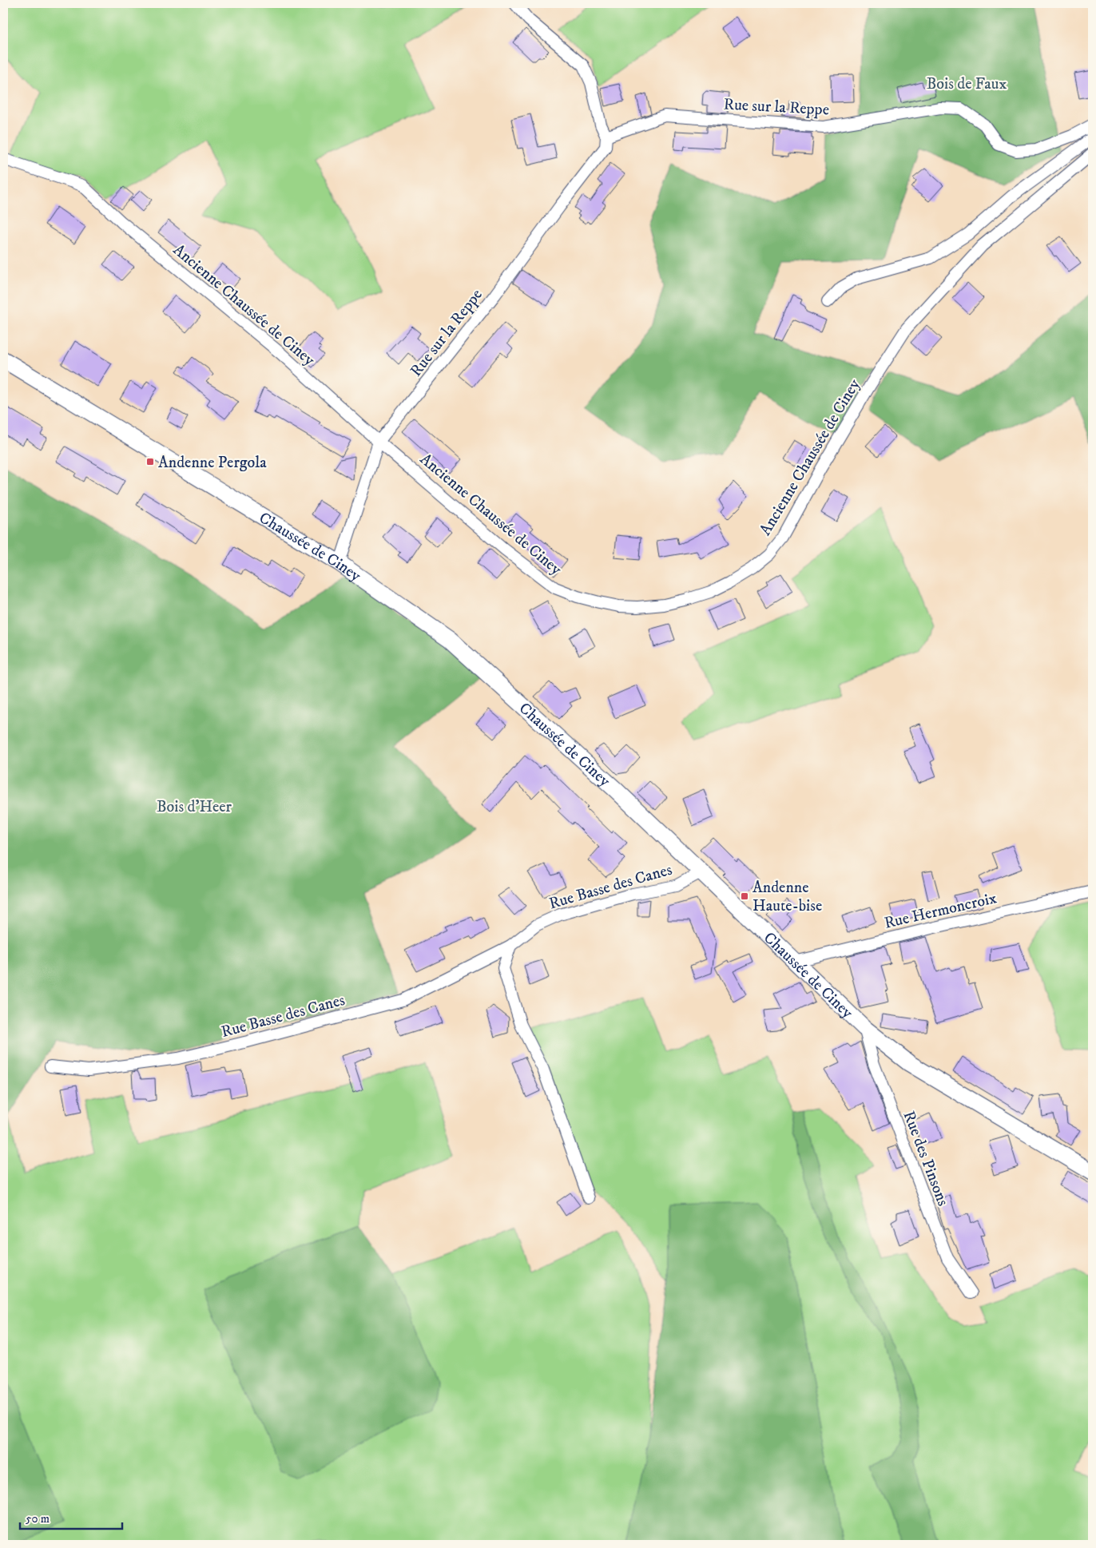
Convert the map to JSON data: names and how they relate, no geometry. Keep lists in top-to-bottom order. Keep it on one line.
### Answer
{"streets":{"main road":["Chaussée de Ciney"],"street":["Rue sur la Reppe","Ancienne Chaussée de Ciney","Rue Basse des Canes","Rue Hermoncroix","Rue des Pinsons"]},"crossings":[["Rue sur la Reppe","Ancienne Chaussée de Ciney"],["Rue sur la Reppe","Chaussée de Ciney"],["Chaussée de Ciney","Rue Basse des Canes"],["Chaussée de Ciney","Rue Hermoncroix"],["Chaussée de Ciney","Rue des Pinsons"]],"parks":["Bois de Faux","Bois d'Heer"],"places":{"transit":["Andenne Pergola","Andenne Haute-bise"]},"scale_bar":"50 m"}
